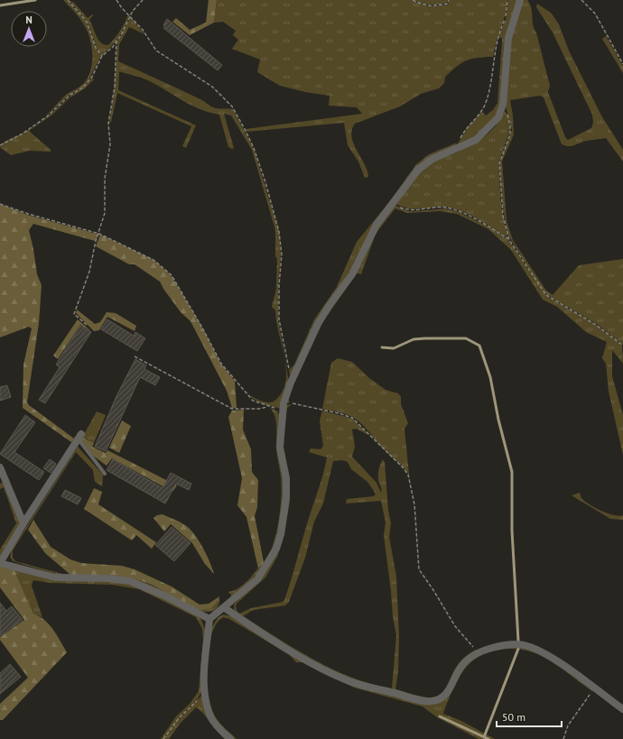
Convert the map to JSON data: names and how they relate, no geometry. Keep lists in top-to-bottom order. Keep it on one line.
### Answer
{"scale_bar":"50 m","north":"top"}
